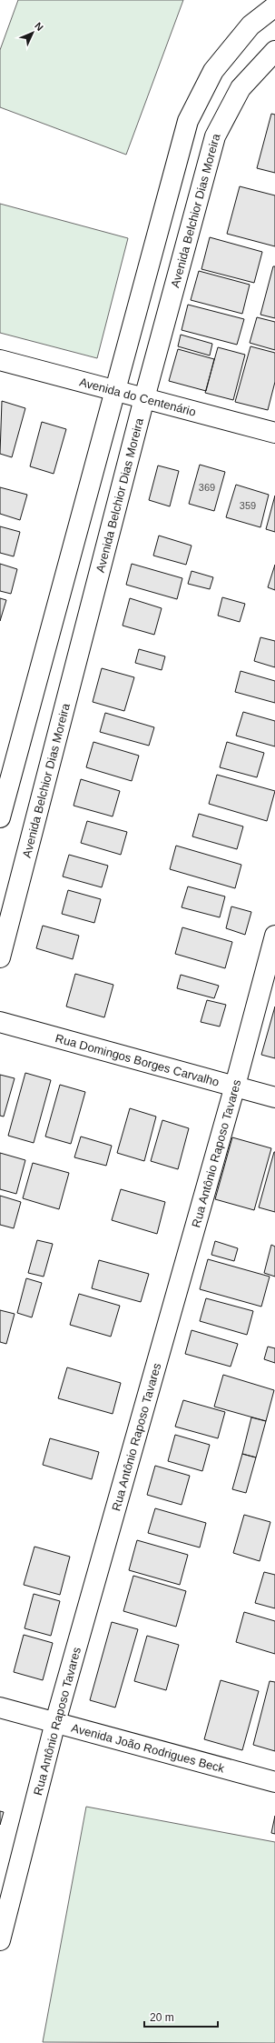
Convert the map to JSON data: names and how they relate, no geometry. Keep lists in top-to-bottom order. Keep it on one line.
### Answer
{"streets":{"street":["Avenida Belchior Dias Moreira","Avenida do Centenário","Rua Domingos Borges Carvalho","Rua Antônio Raposo Tavares","Avenida João Rodrigues Beck"]},"crossings":[["Avenida Belchior Dias Moreira","Avenida do Centenário"],["Rua Domingos Borges Carvalho","Rua Antônio Raposo Tavares"],["Rua Antônio Raposo Tavares","Avenida João Rodrigues Beck"]],"house_numbers":["369","359"],"scale_bar":"20 m","north":"top right"}
